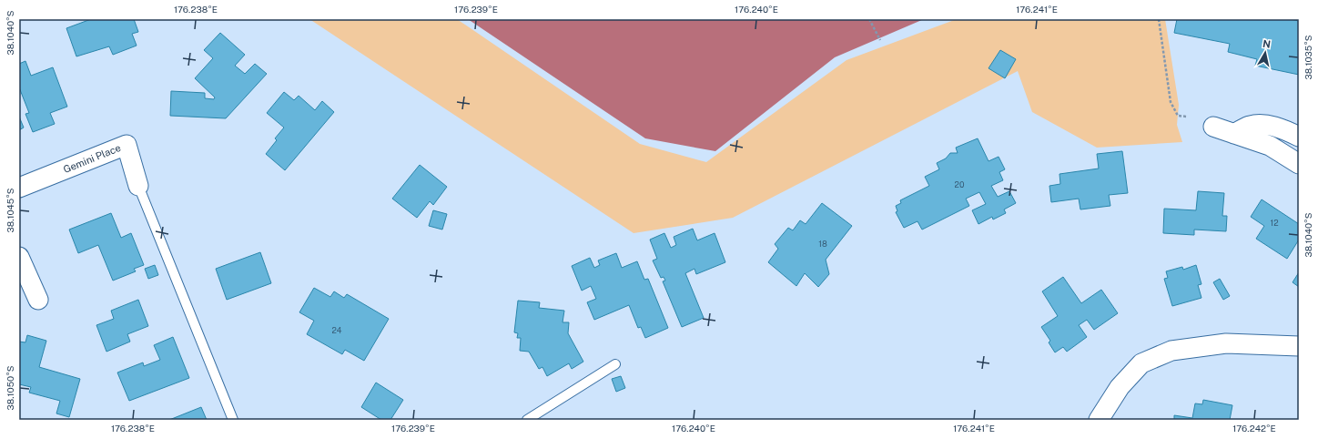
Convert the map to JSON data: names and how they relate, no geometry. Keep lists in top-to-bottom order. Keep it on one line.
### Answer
{"streets":{"street":["Gemini Place"]},"house_numbers":["20","12","18","24"],"north":"top","coordinates":["176.238°E","176.239°E","176.240°E","176.241°E","38.1040°S","38.1035°S","38.1045°S","38.1050°S","176.242°E"]}
